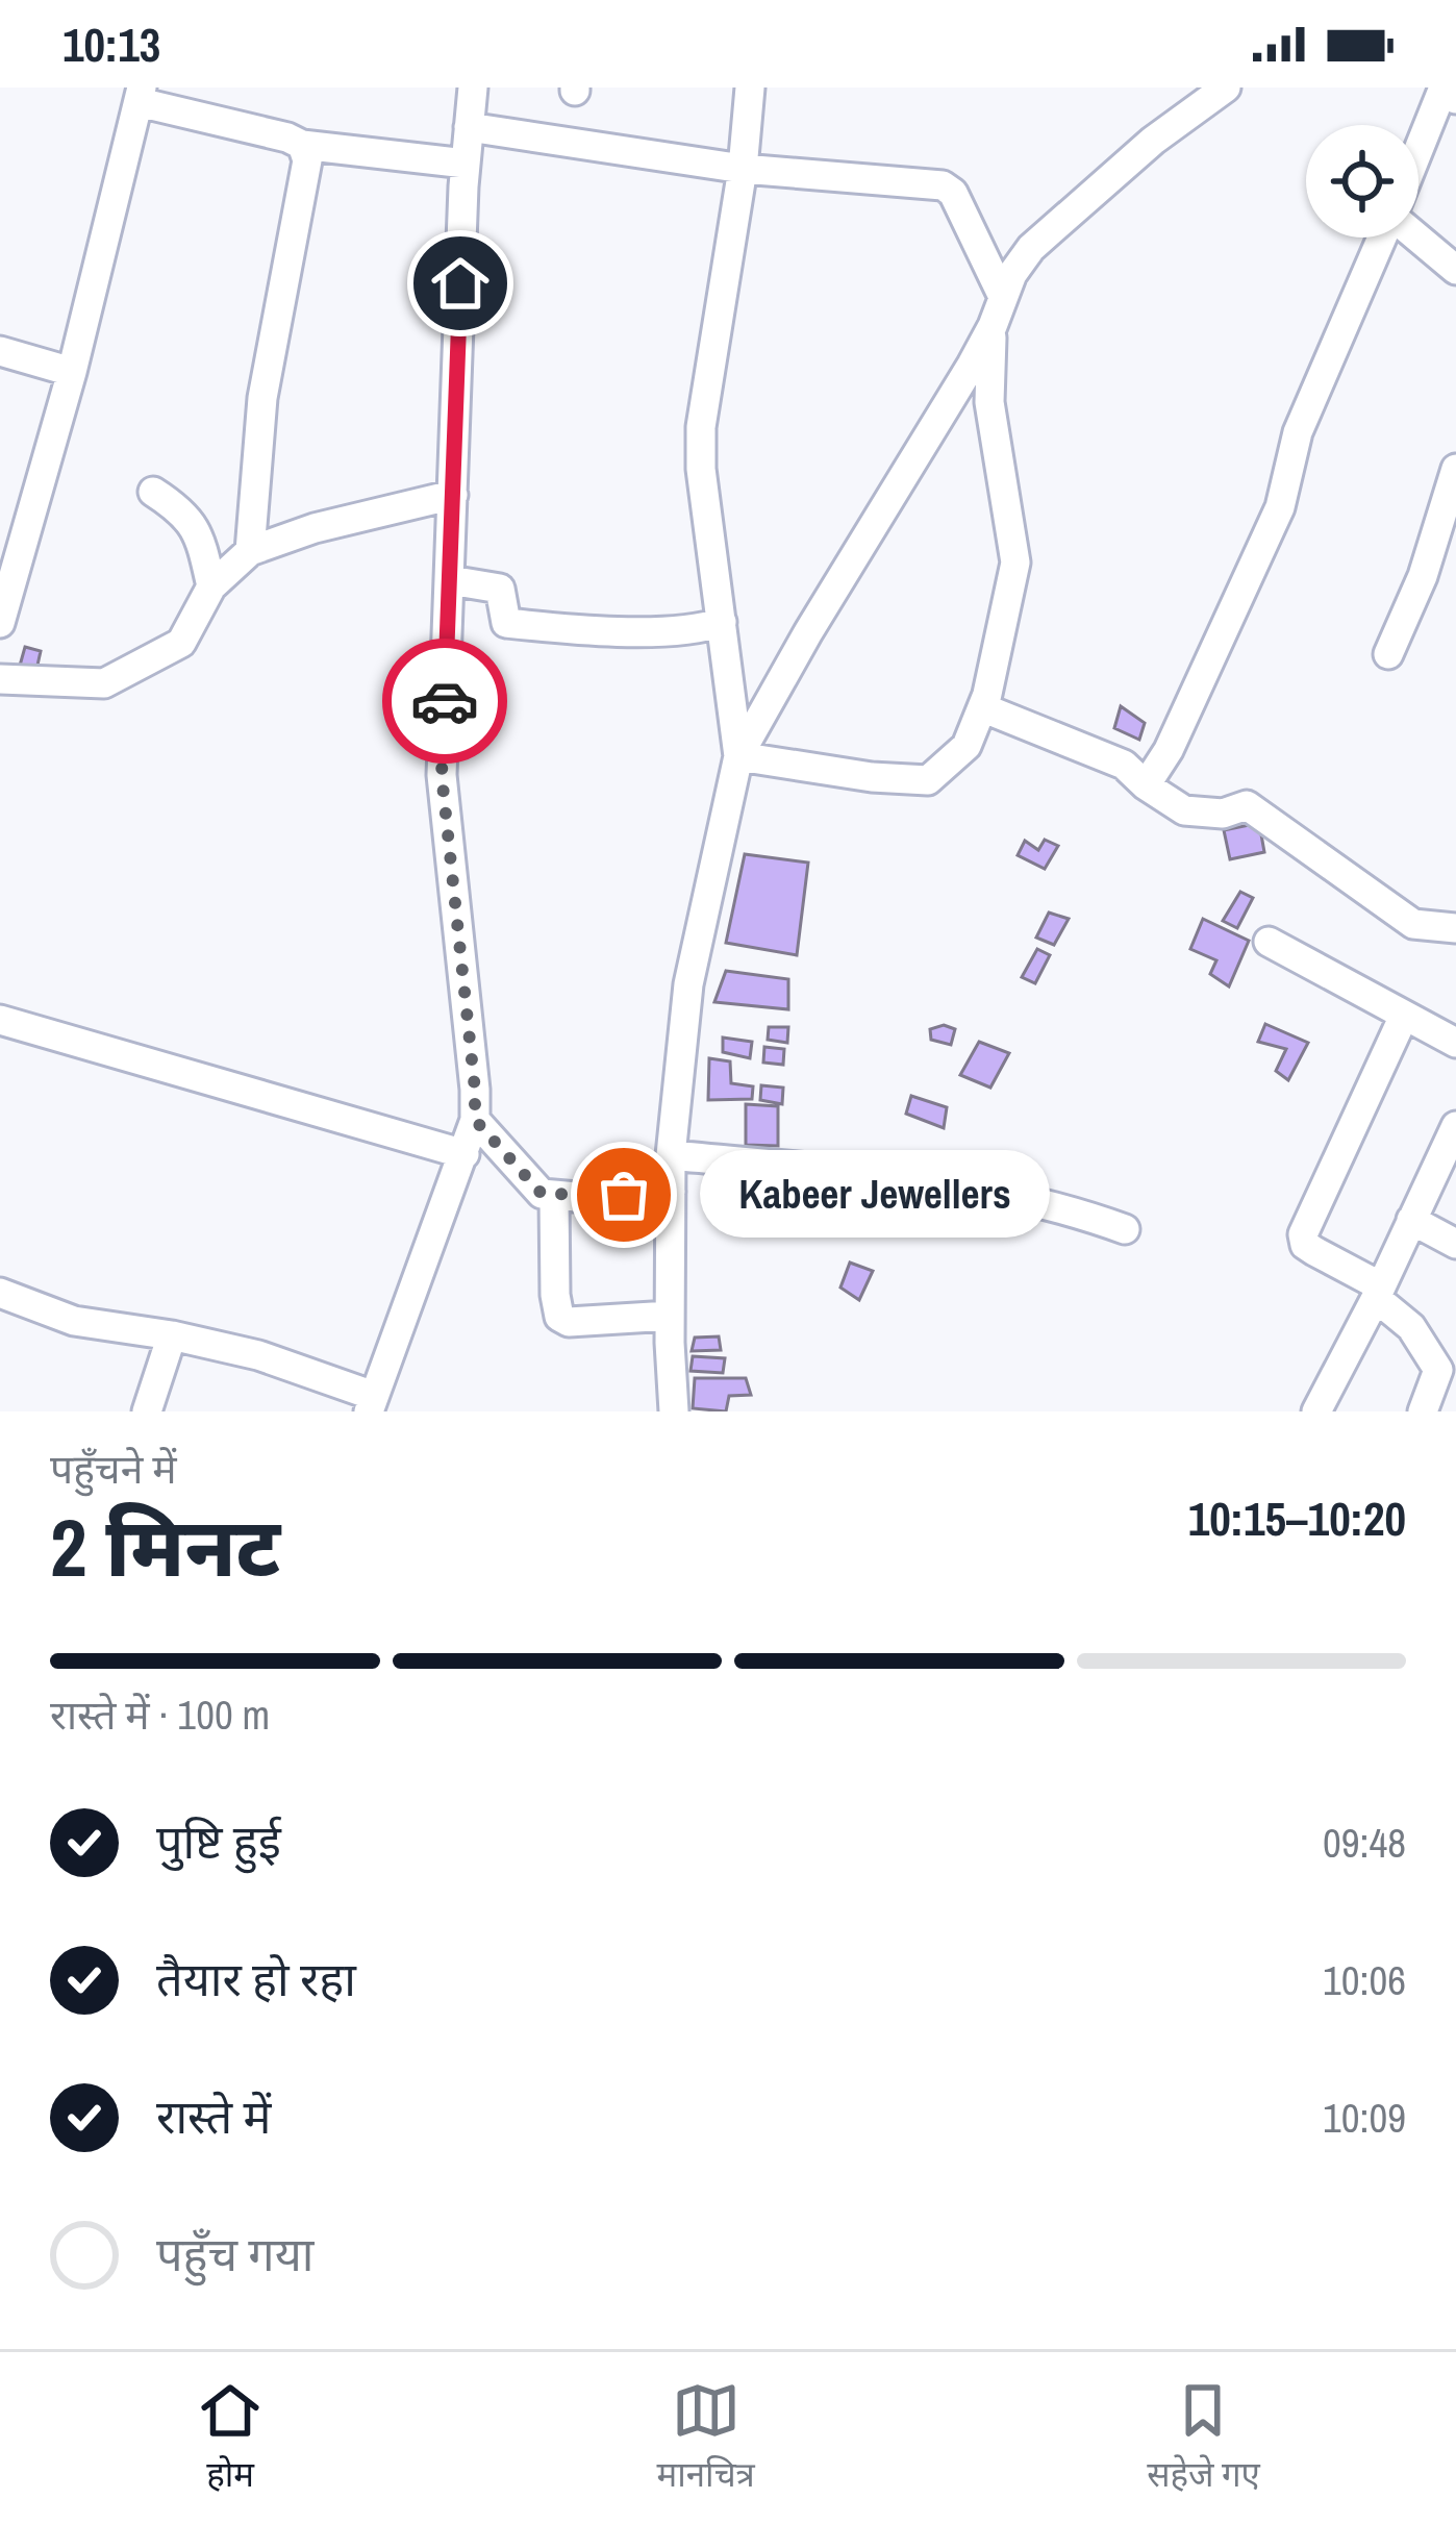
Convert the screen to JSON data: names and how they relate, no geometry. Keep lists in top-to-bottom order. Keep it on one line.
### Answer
{"places":["Kabeer Jewellers"],"page":{"status":"10:13","bubble":"Kabeer Jewellers","heading":["2 मिनट","पहुँचने में","10:15–10:20"],"bar":"रास्ते में · 100 m","list":[["पुष्टि हुई","09:48"],["तैयार हो रहा","10:06"],["रास्ते में","10:09"],"पहुँच गया"],"tabs":["होम","मानचित्र","सहेजे गए"]}}
